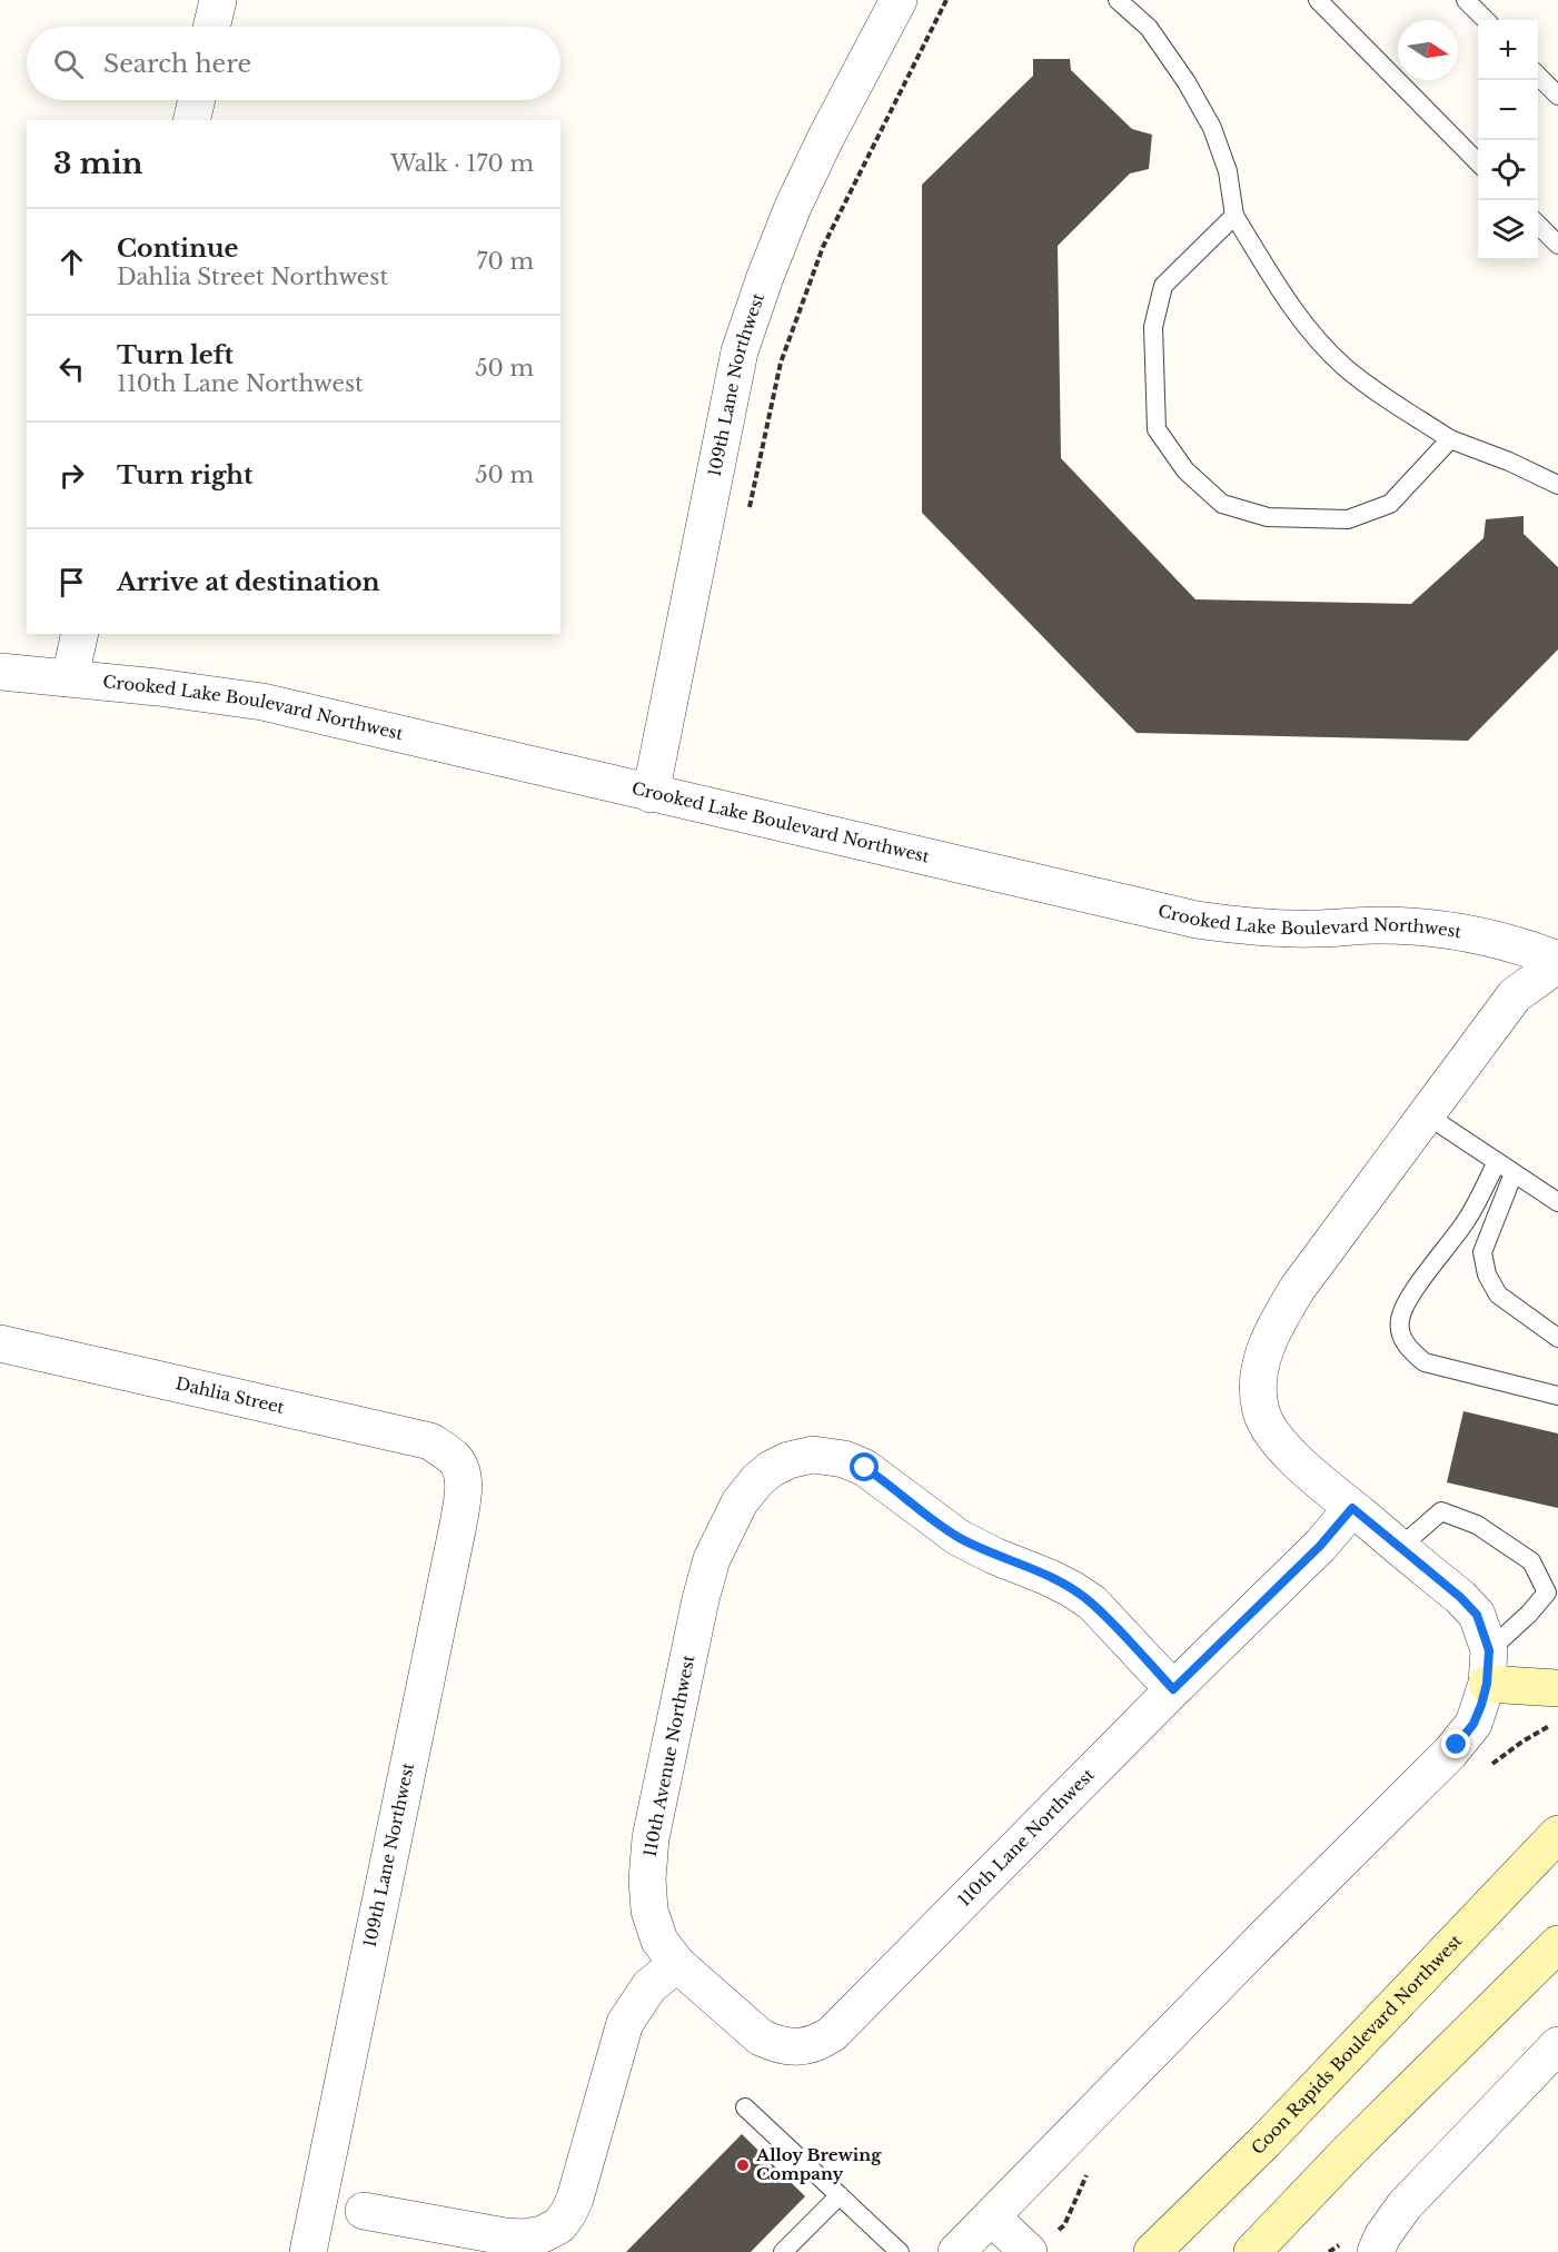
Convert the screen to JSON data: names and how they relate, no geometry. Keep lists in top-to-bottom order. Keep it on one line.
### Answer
{"streets":{"main road":["Coon Rapids Boulevard Northwest"],"street":["109th Lane Northwest","Crooked Lake Boulevard Northwest","Dahlia Street","110th Avenue Northwest","110th Lane Northwest"]},"crossings":[["109th Lane Northwest","Crooked Lake Boulevard Northwest"],["109th Lane Northwest","Dahlia Street"],["110th Avenue Northwest","110th Lane Northwest"]],"places":["Alloy Brewing Company"],"north":"right","page":{"map_buttons":["+","−"],"search":"Search here","heading":["3 min","Walk · 170 m"],"list":[["Continue","Dahlia Street Northwest","70 m"],["Turn left","110th Lane Northwest","50 m"],["Turn right","50 m"],"Arrive at destination"]}}
